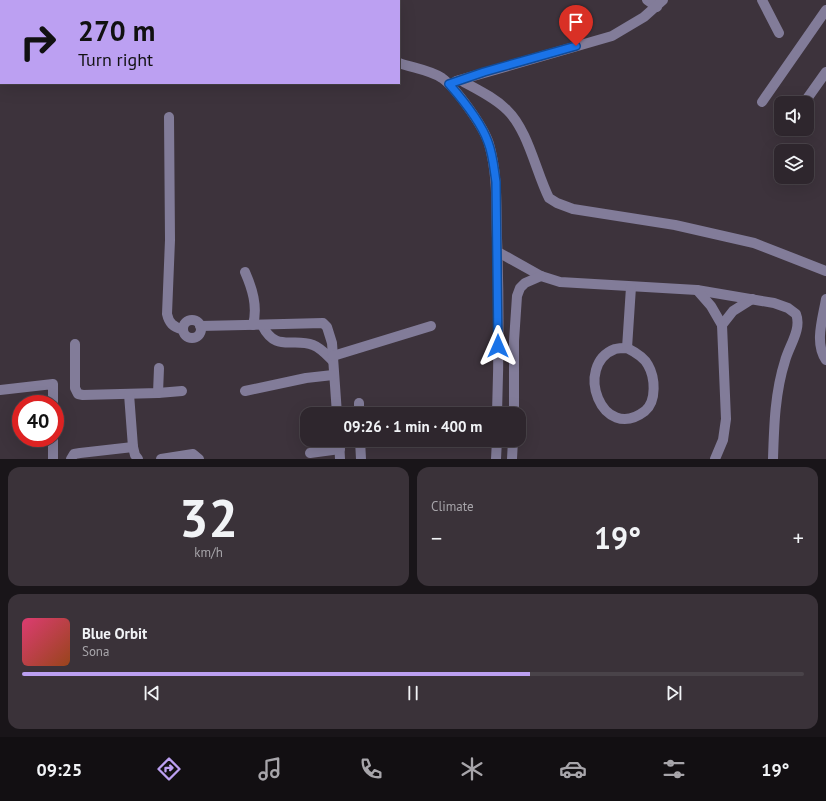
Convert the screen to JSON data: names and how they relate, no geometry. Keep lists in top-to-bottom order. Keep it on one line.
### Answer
{"page":{"turn":["270 m","Turn right"],"limit":"40","trip":"09:26 · 1 min · 400 m","tile":[["32","km/h"],"Climate"],"heat":["−","19°","+"],"song":["Blue Orbit","Sona"],"tabs":["09:25","19°"]}}
